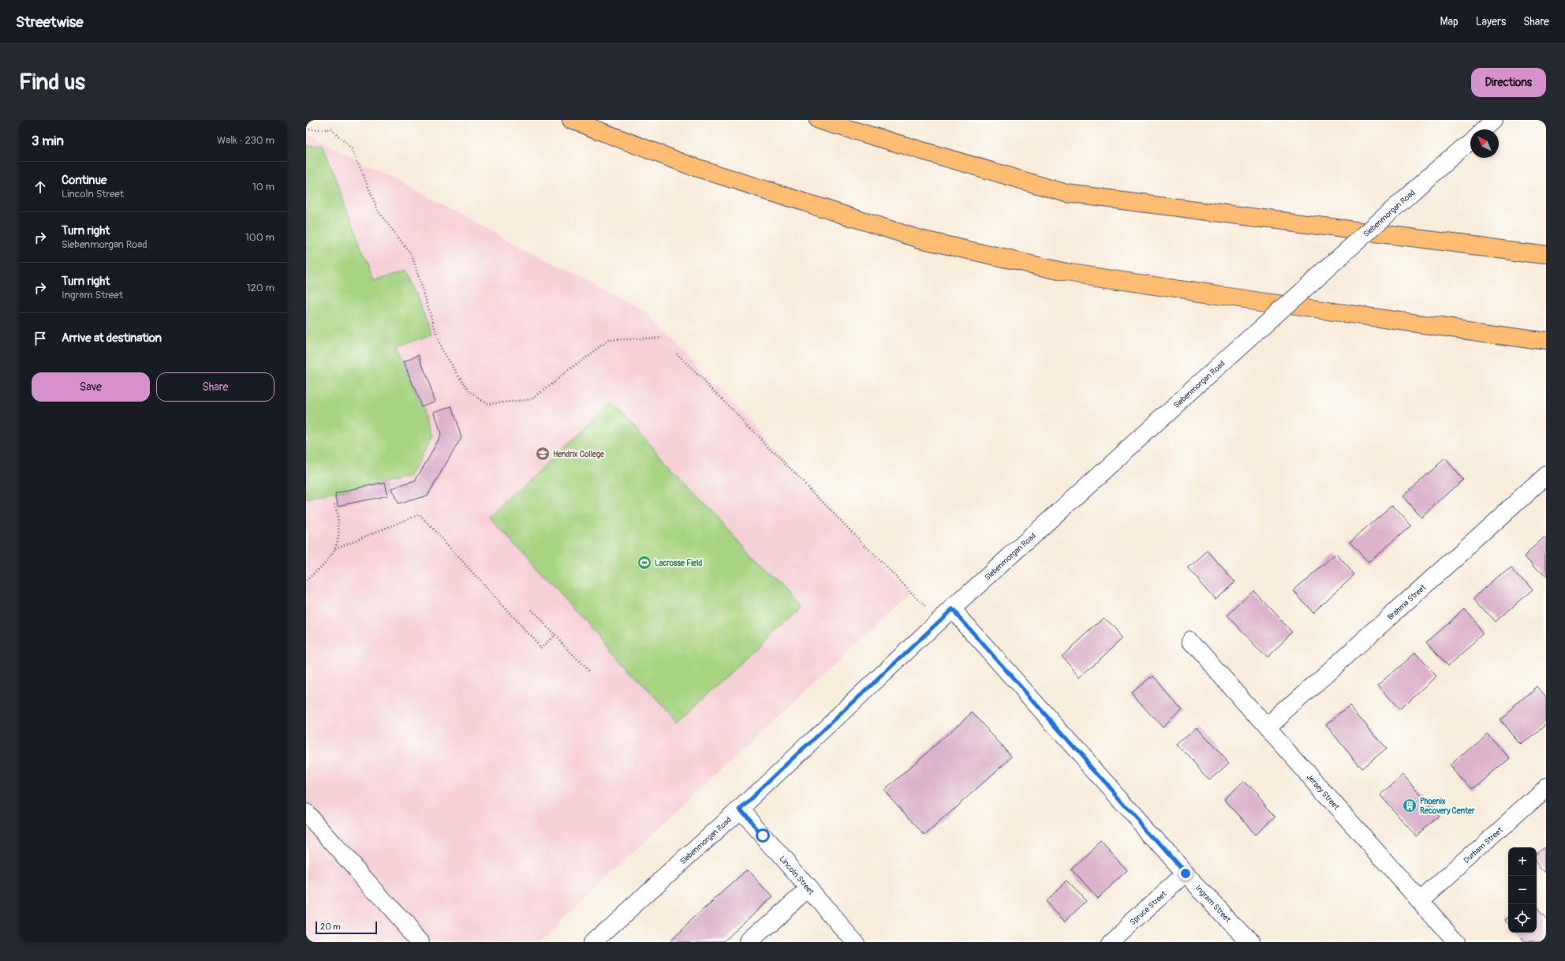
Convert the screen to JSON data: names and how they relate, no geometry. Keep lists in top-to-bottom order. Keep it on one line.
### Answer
{"streets":{"street":["Siebenmorgan Road","Brahma Street","Jersey Street","Durham Street","Lincoln Street","Ingram Street","Spruce Street"]},"crossings":[["Siebenmorgan Road","Lincoln Street"],["Siebenmorgan Road","Ingram Street"],["Brahma Street","Jersey Street"],["Jersey Street","Durham Street"],["Ingram Street","Spruce Street"]],"places":{"school or university":["Hendrix College"],"sports":["Lacrosse Field"],"building":["Phoenix Recovery Center"]},"scale_bar":"20 m","north":"top left","page":{"header":"Streetwise","nav":["Map","Layers","Share"],"buttons":["Directions",["Save","Share"]],"title":"Find us","heading":["3 min","Walk · 230 m"],"list":[["Continue","Lincoln Street","10 m"],["Turn right","Siebenmorgan Road","100 m"],["Turn right","Ingram Street","120 m"],"Arrive at destination"],"map_buttons":["+","−"],"scale":"20 m"}}
